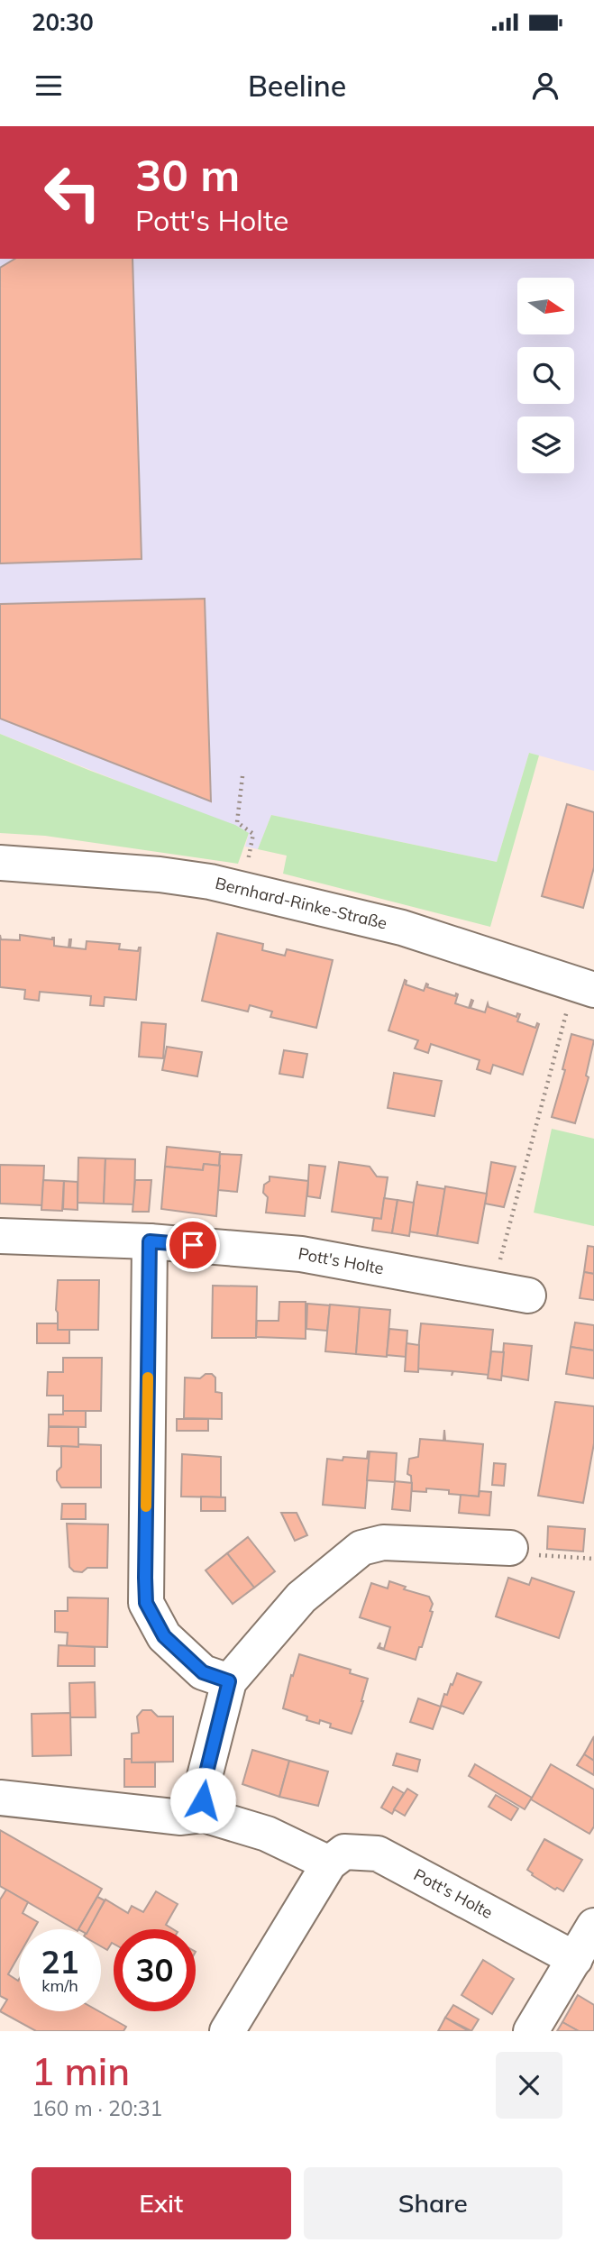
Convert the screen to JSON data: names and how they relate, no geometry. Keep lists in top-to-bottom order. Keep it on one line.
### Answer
{"streets":{"street":["Bernhard-Rinke-Straße","Pott's Holte"]},"north":"right","page":{"status":"20:30","header":"Beeline","turn":["30 m","Pott's Holte"],"speed":"21 km/h","limit":"30","heading":["1 min","160 m · 20:31"],"buttons":["Exit","Share"]}}
